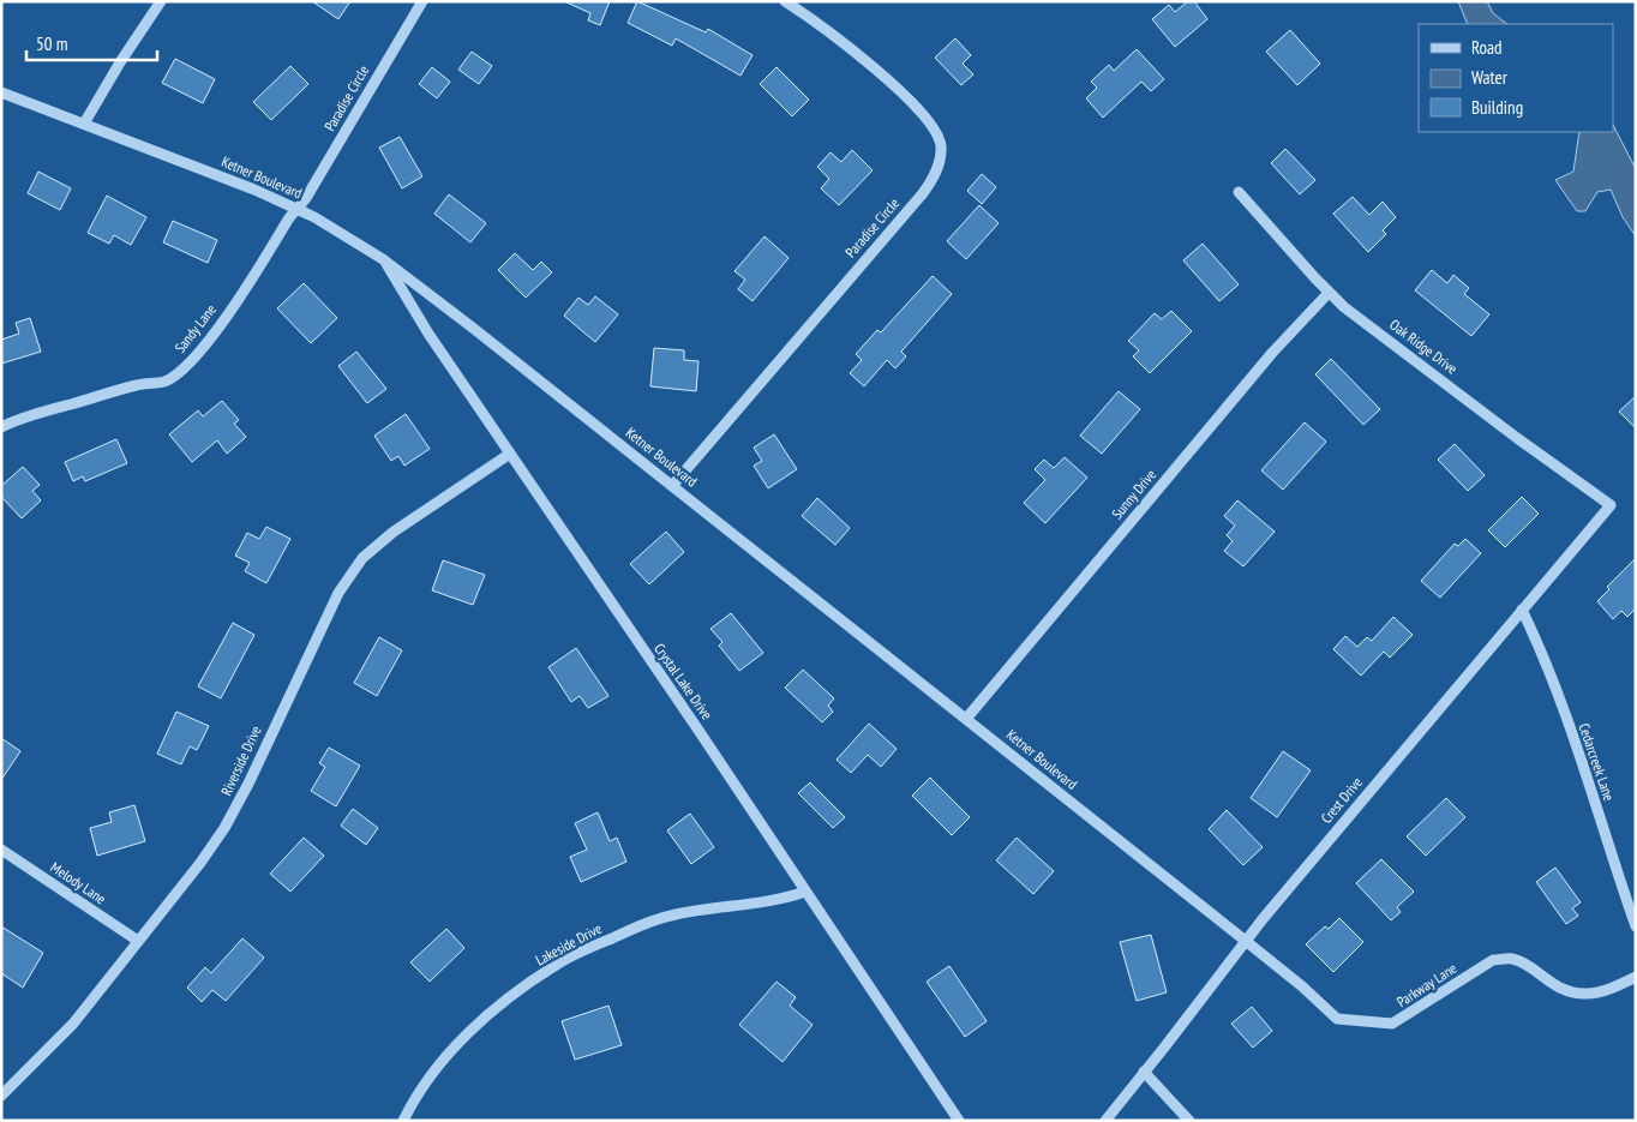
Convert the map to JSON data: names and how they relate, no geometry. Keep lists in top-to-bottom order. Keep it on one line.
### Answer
{"streets":{"street":["Paradise Circle","Ketner Boulevard","Sandy Lane","Oak Ridge Drive","Sunny Drive","Crystal Lake Drive","Riverside Drive","Cedarcreek Lane","Crest Drive","Melody Lane","Lakeside Drive","Parkway Lane"]},"crossings":[["Paradise Circle","Ketner Boulevard"],["Paradise Circle","Sandy Lane"],["Ketner Boulevard","Sandy Lane"],["Ketner Boulevard","Sunny Drive"],["Ketner Boulevard","Crystal Lake Drive"],["Ketner Boulevard","Crest Drive"],["Ketner Boulevard","Parkway Lane"],["Oak Ridge Drive","Sunny Drive"],["Oak Ridge Drive","Crest Drive"],["Crystal Lake Drive","Riverside Drive"],["Crystal Lake Drive","Lakeside Drive"],["Riverside Drive","Melody Lane"],["Cedarcreek Lane","Crest Drive"],["Crest Drive","Parkway Lane"]],"legend":["Road","Water","Building"],"scale_bar":"50 m"}
